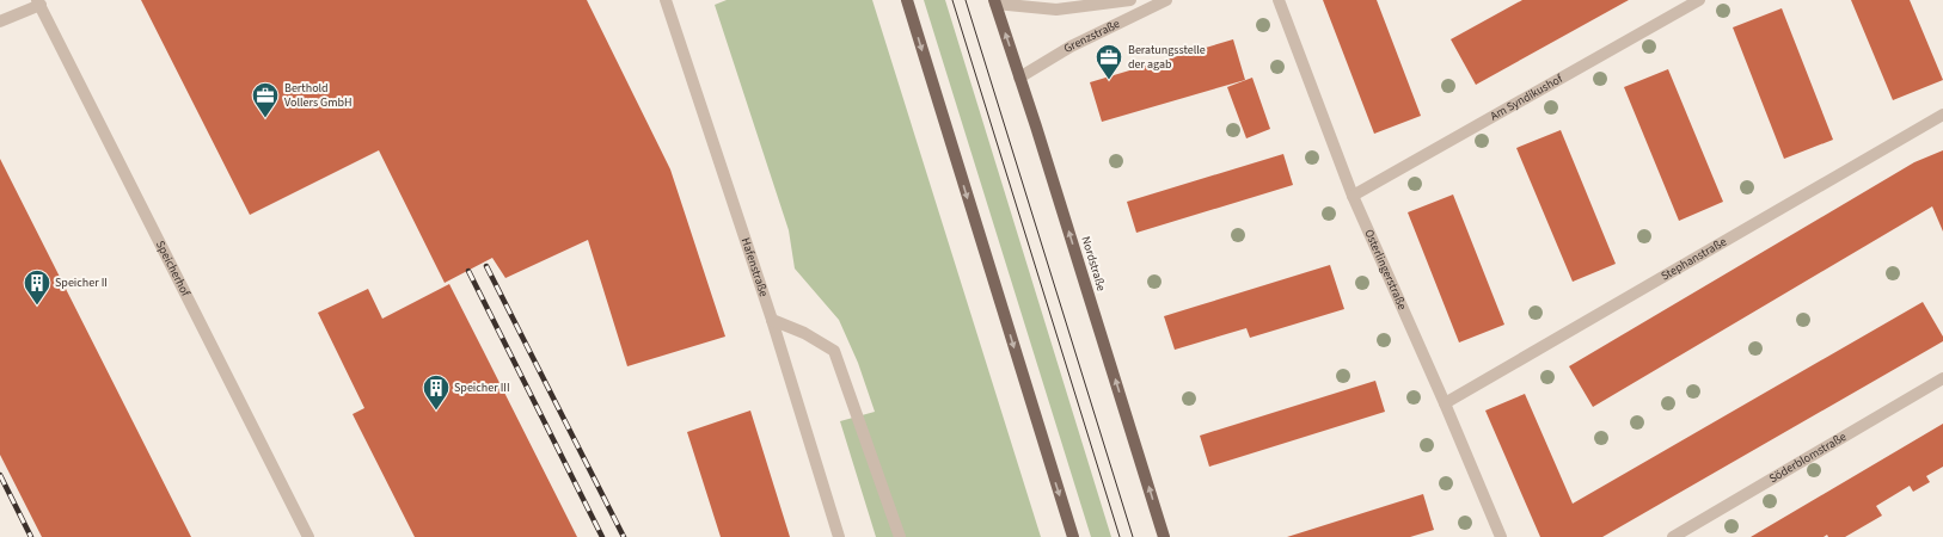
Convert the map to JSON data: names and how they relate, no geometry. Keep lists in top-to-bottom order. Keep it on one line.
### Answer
{"streets":{"main road":["Nordstraße"],"street":["Grenzstraße","Am Syndikushof","Stephanstraße","Hafenstraße","Speicherhof","Osterlingerstraße","Söderblomstraße"]},"crossings":[["Grenzstraße","Nordstraße"],["Am Syndikushof","Osterlingerstraße"],["Stephanstraße","Osterlingerstraße"]],"places":{"office":["Beratungsstelle der agab","Berthold Vollers GmbH"],"building":["Speicher II","Speicher III"]}}
